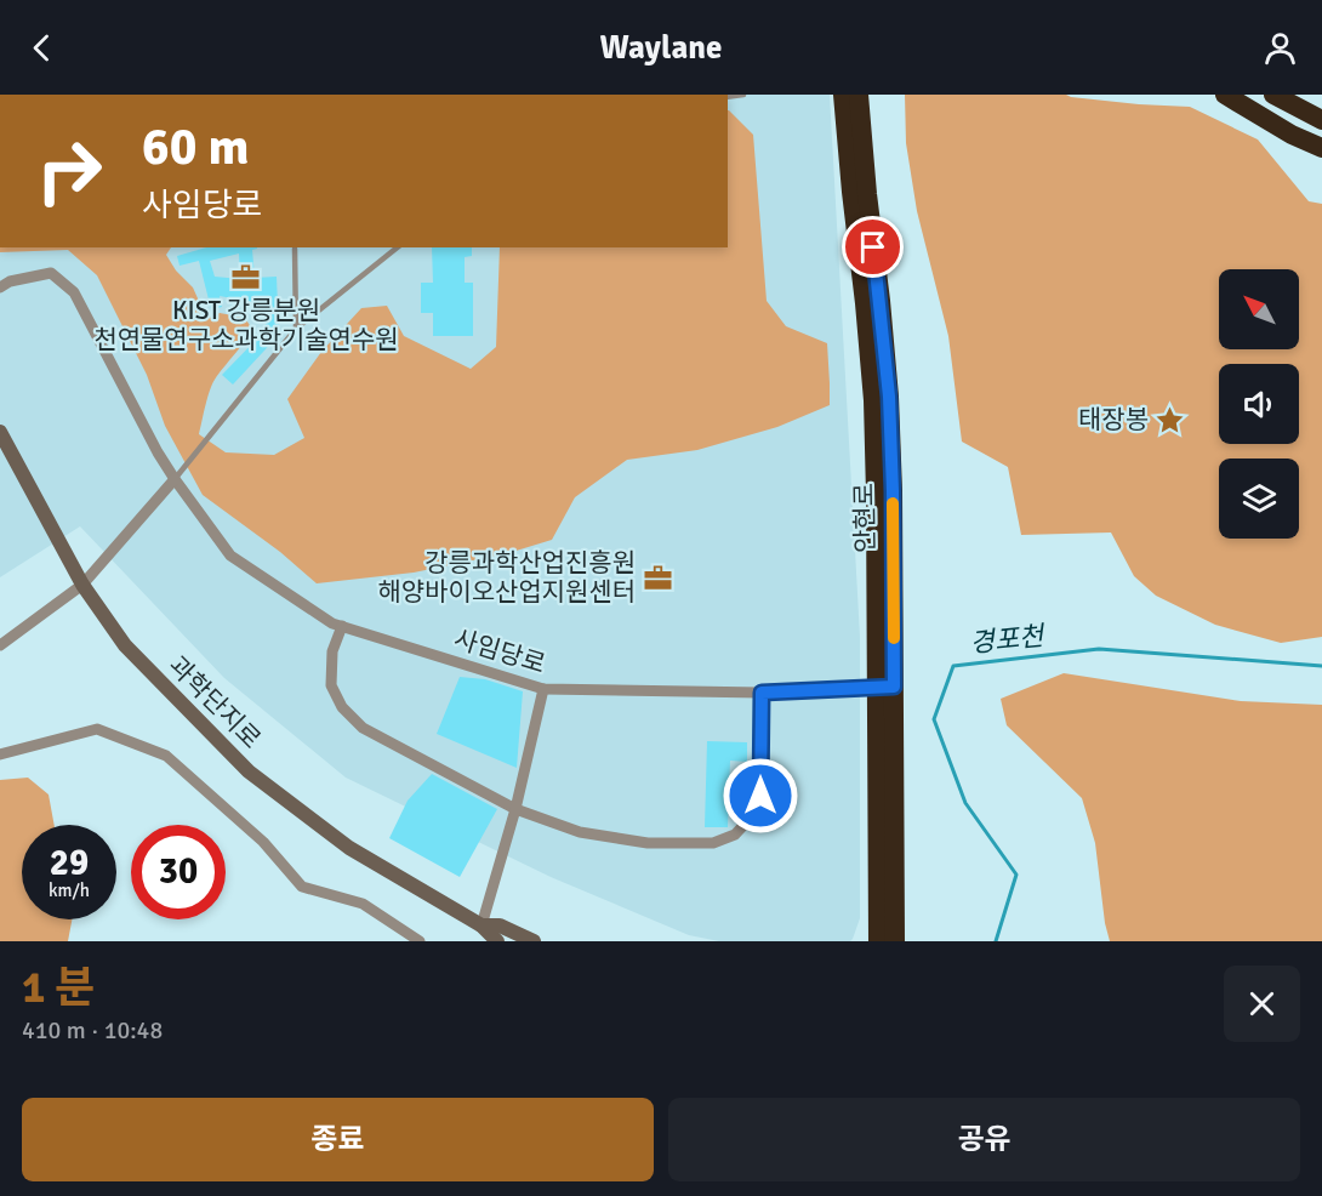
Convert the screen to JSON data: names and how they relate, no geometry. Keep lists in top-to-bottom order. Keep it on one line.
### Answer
{"streets":{"highway":["안현로"],"street":["사임당로","과학단지로"]},"crossings":[["안현로","사임당로"]],"water":["경포천"],"places":{"office":["KIST 강릉분원 천연물연구소과학기술연수원","강릉과학산업진흥원 해양바이오산업지원센터"],"place":["태장봉"]},"north":"top left","page":{"header":"Waylane","turn":["60 m","사임당로"],"speed":"29 km/h","limit":"30","heading":["1 분","410 m · 10:48"],"buttons":["종료","공유"]}}
